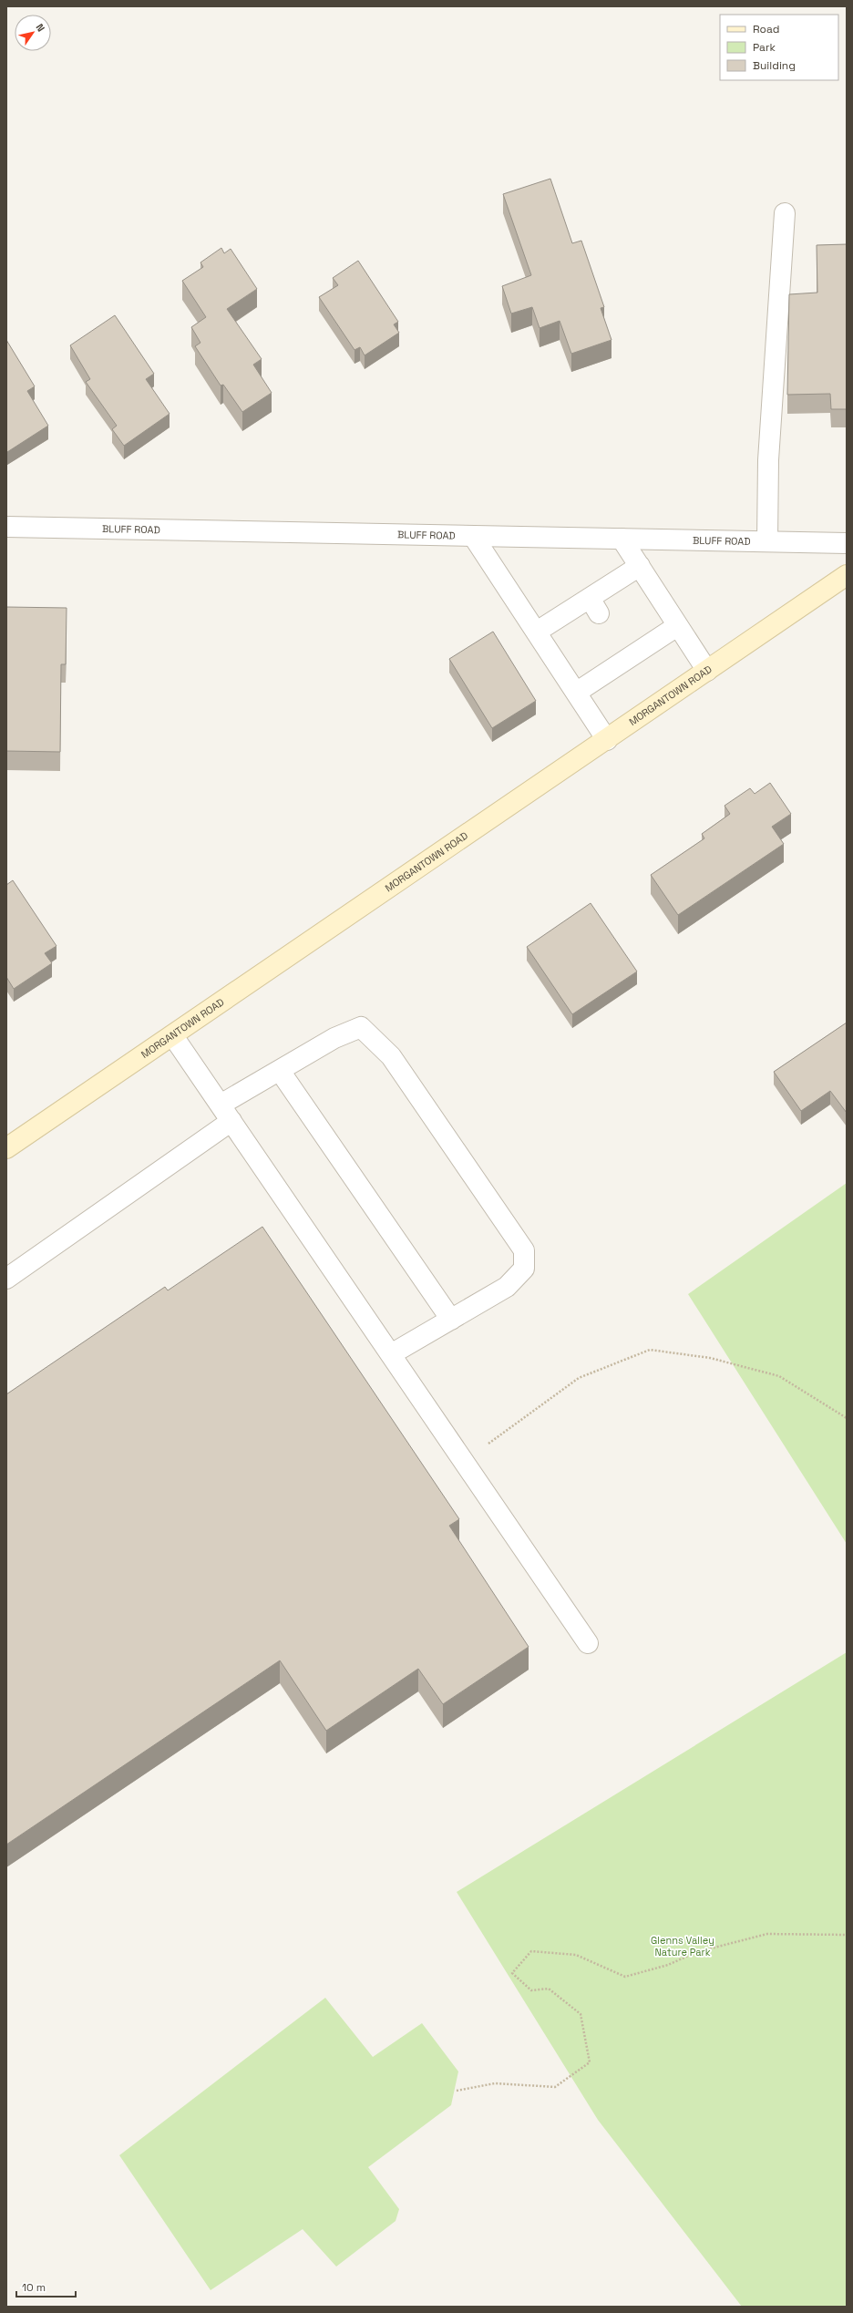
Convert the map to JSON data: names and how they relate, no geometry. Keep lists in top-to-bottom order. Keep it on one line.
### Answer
{"streets":{"main road":["MORGANTOWN ROAD"],"street":["BLUFF ROAD"]},"parks":["Glenns Valley Nature Park"],"legend":["Road","Park","Building"],"scale_bar":"10 m","north":"top right"}
